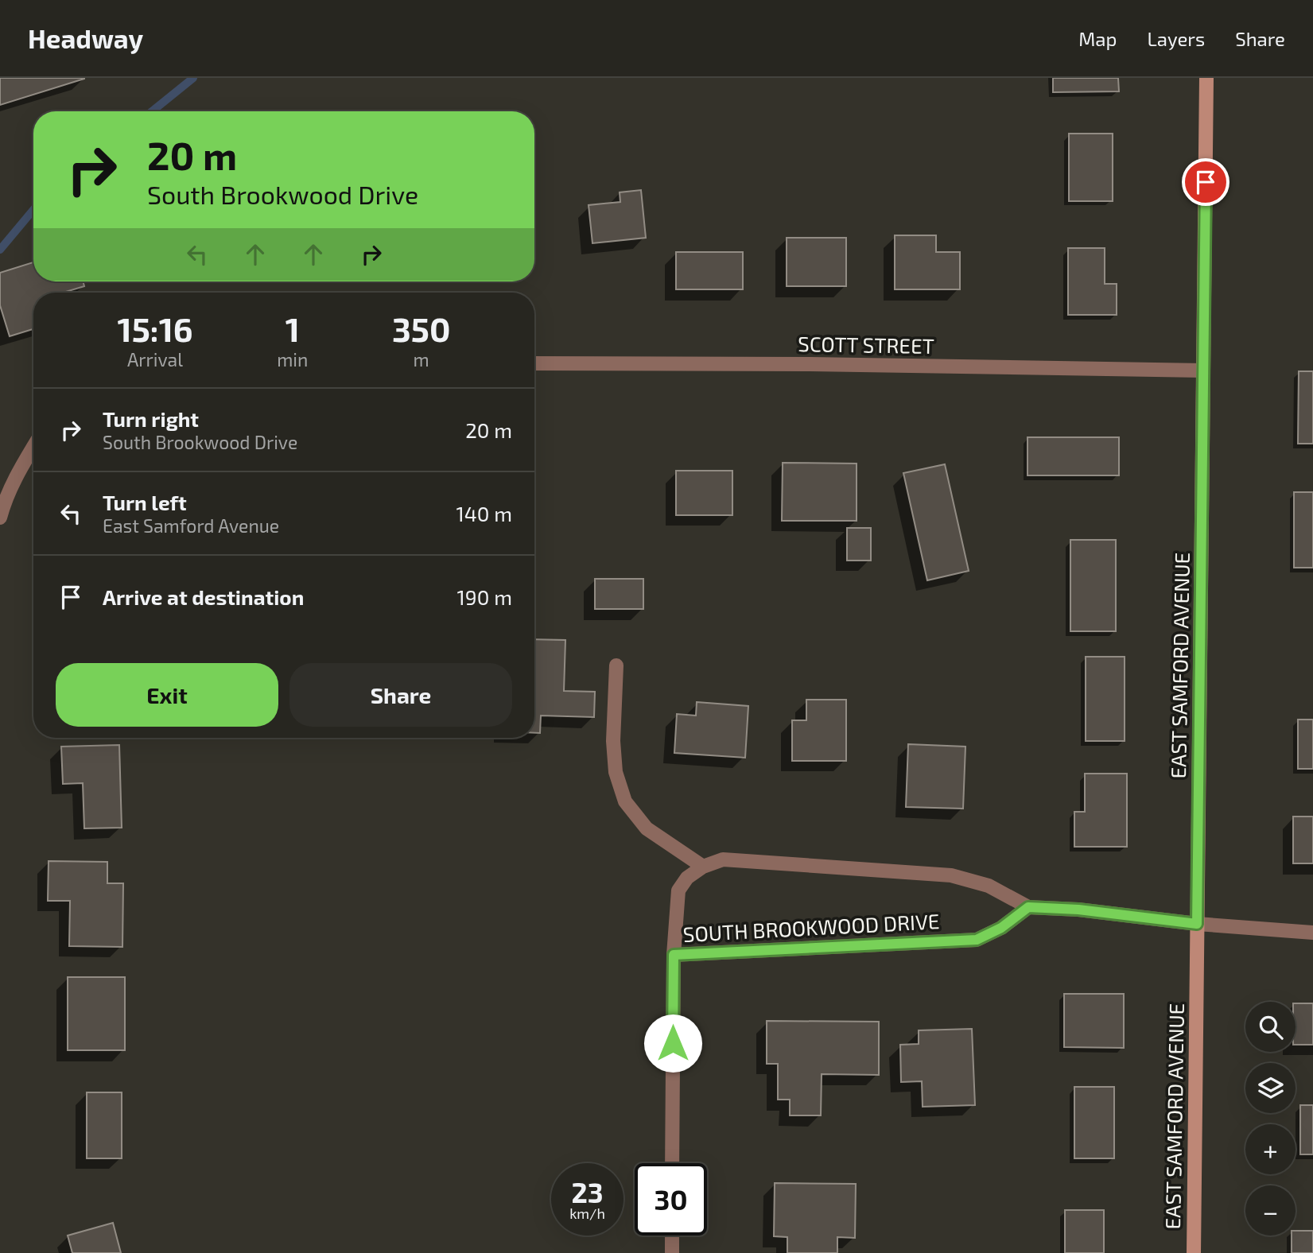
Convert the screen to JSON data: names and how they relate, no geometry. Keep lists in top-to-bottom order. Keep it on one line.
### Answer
{"streets":{"street":["SCOTT STREET","EAST SAMFORD AVENUE","SOUTH BROOKWOOD DRIVE"]},"crossings":[["SCOTT STREET","EAST SAMFORD AVENUE"]],"page":{"header":"Headway","nav":["Map","Layers","Share"],"turn":["20 m","South Brookwood Drive"],"eta":["15:16","Arrival","1","min","350","m"],"list":[{"name":"Turn right","note":"South Brookwood Drive","value":"20 m"},{"name":"Turn left","note":"East Samford Avenue","value":"140 m"},{"name":"Arrive at destination","value":"190 m"}],"buttons":["Exit","Share"],"map_buttons":["+","−"],"speed":"23 km/h","limit":"30"}}
